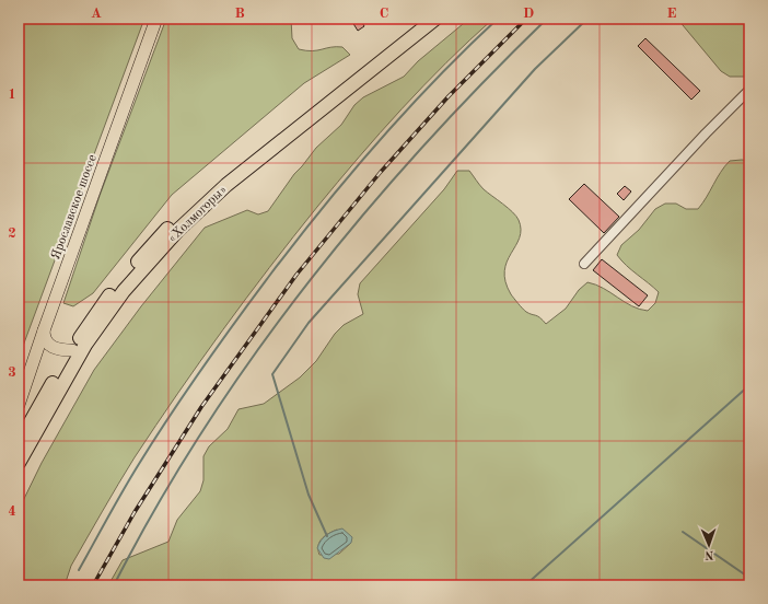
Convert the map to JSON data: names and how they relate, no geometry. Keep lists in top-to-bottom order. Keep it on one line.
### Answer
{"streets":{"highway":["«Холмогоры»"],"main road":["Ярославское шоссе"]},"north":"bottom","grid":{"columns":["A","B","C","D","E"],"rows":["1","2","3","4"]}}
